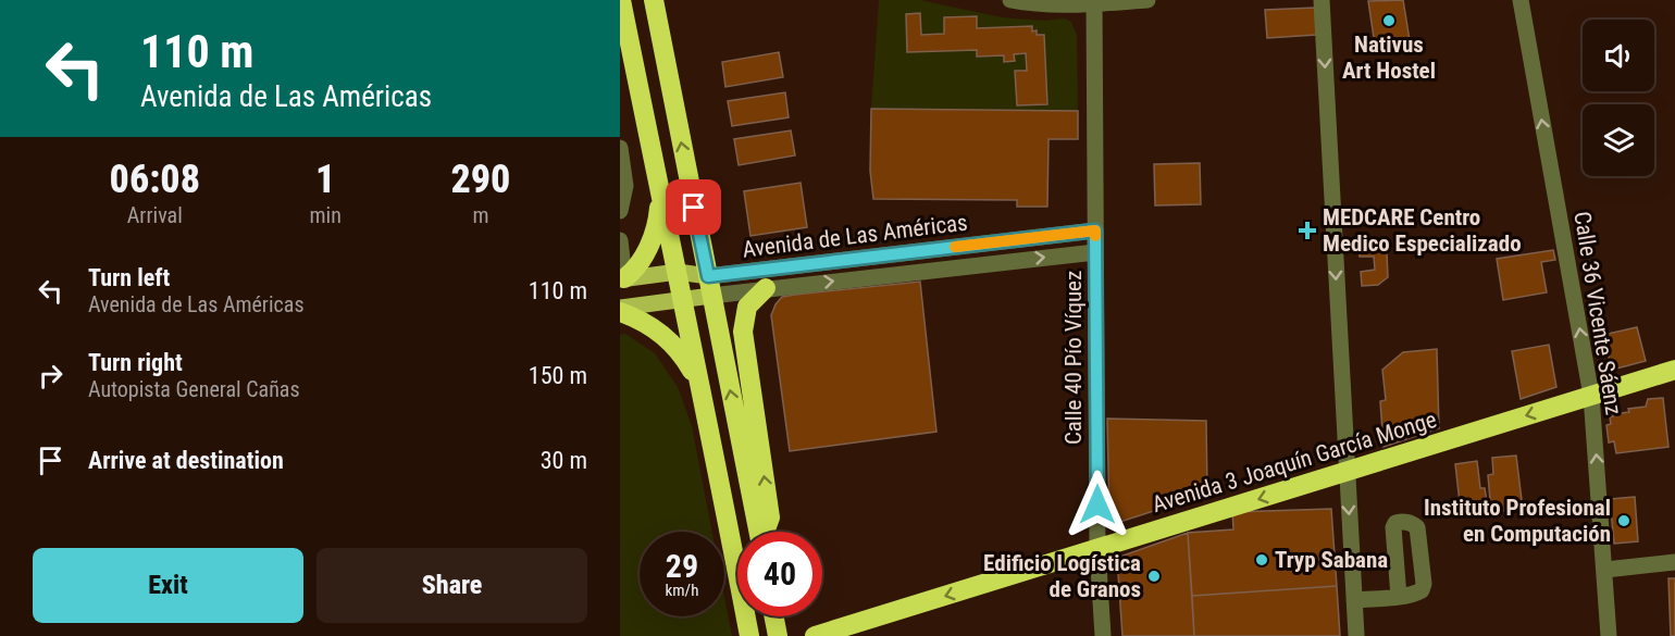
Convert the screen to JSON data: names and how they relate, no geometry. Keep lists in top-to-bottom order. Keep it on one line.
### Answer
{"streets":{"highway":["Avenida 3 Joaquín García Monge"],"main road":["Avenida de Las Américas"],"street":["Calle 36 Vicente Sáenz","Calle 40 Pío Víquez"]},"crossings":[["Avenida de Las Américas","Calle 40 Pío Víquez"],["Calle 36 Vicente Sáenz","Avenida 3 Joaquín García Monge"],["Calle 40 Pío Víquez","Avenida 3 Joaquín García Monge"]],"one_way":["Calle 36 Vicente Sáenz","Avenida 3 Joaquín García Monge"],"places":{"other":["Nativus Art Hostel","Instituto Profesional en Computación","Tryp Sabana","Edificio Logística de Granos"],"health":["MEDCARE Centro Medico Especializado"]},"page":{"turn":["110 m","Avenida de Las Américas"],"eta":["06:08","Arrival","1","min","290","m"],"list":[{"name":"Turn left","note":"Avenida de Las Américas","value":"110 m"},{"name":"Turn right","note":"Autopista General Cañas","value":"150 m"},{"name":"Arrive at destination","value":"30 m"}],"speed":"29 km/h","limit":"40","buttons":["Exit","Share"]}}
